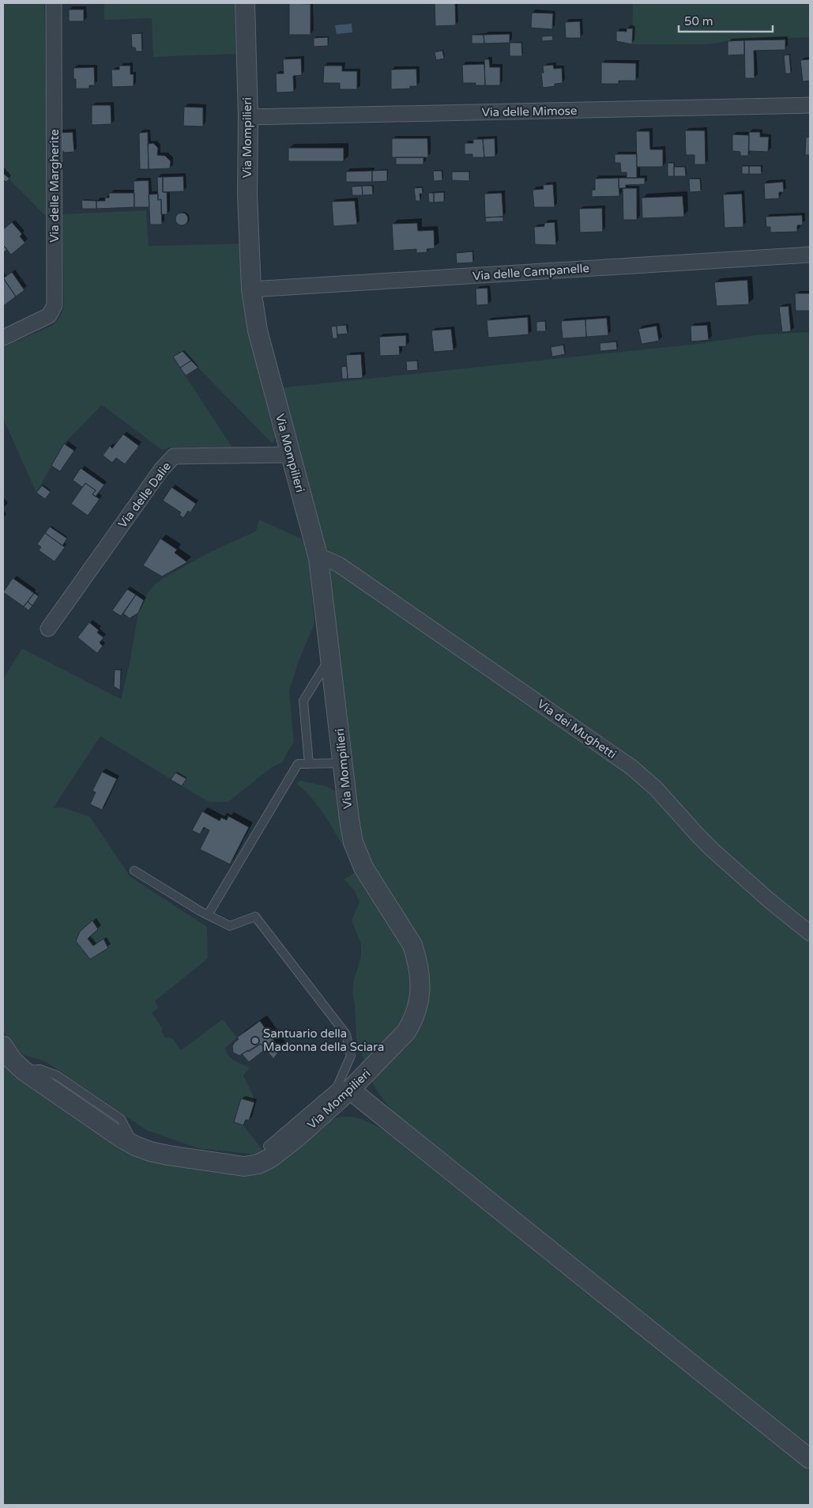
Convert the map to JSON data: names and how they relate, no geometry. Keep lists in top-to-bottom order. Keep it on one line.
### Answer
{"streets":{"street":["Via delle Mimose","Via Mompilieri","Via delle Margherite","Via delle Campanelle","Via delle Dalie","Via dei Mughetti"]},"crossings":[["Via delle Mimose","Via Mompilieri"],["Via Mompilieri","Via delle Campanelle"],["Via Mompilieri","Via delle Dalie"],["Via Mompilieri","Via dei Mughetti"]],"places":["Santuario della Madonna della Sciara"],"scale_bar":"50 m"}
